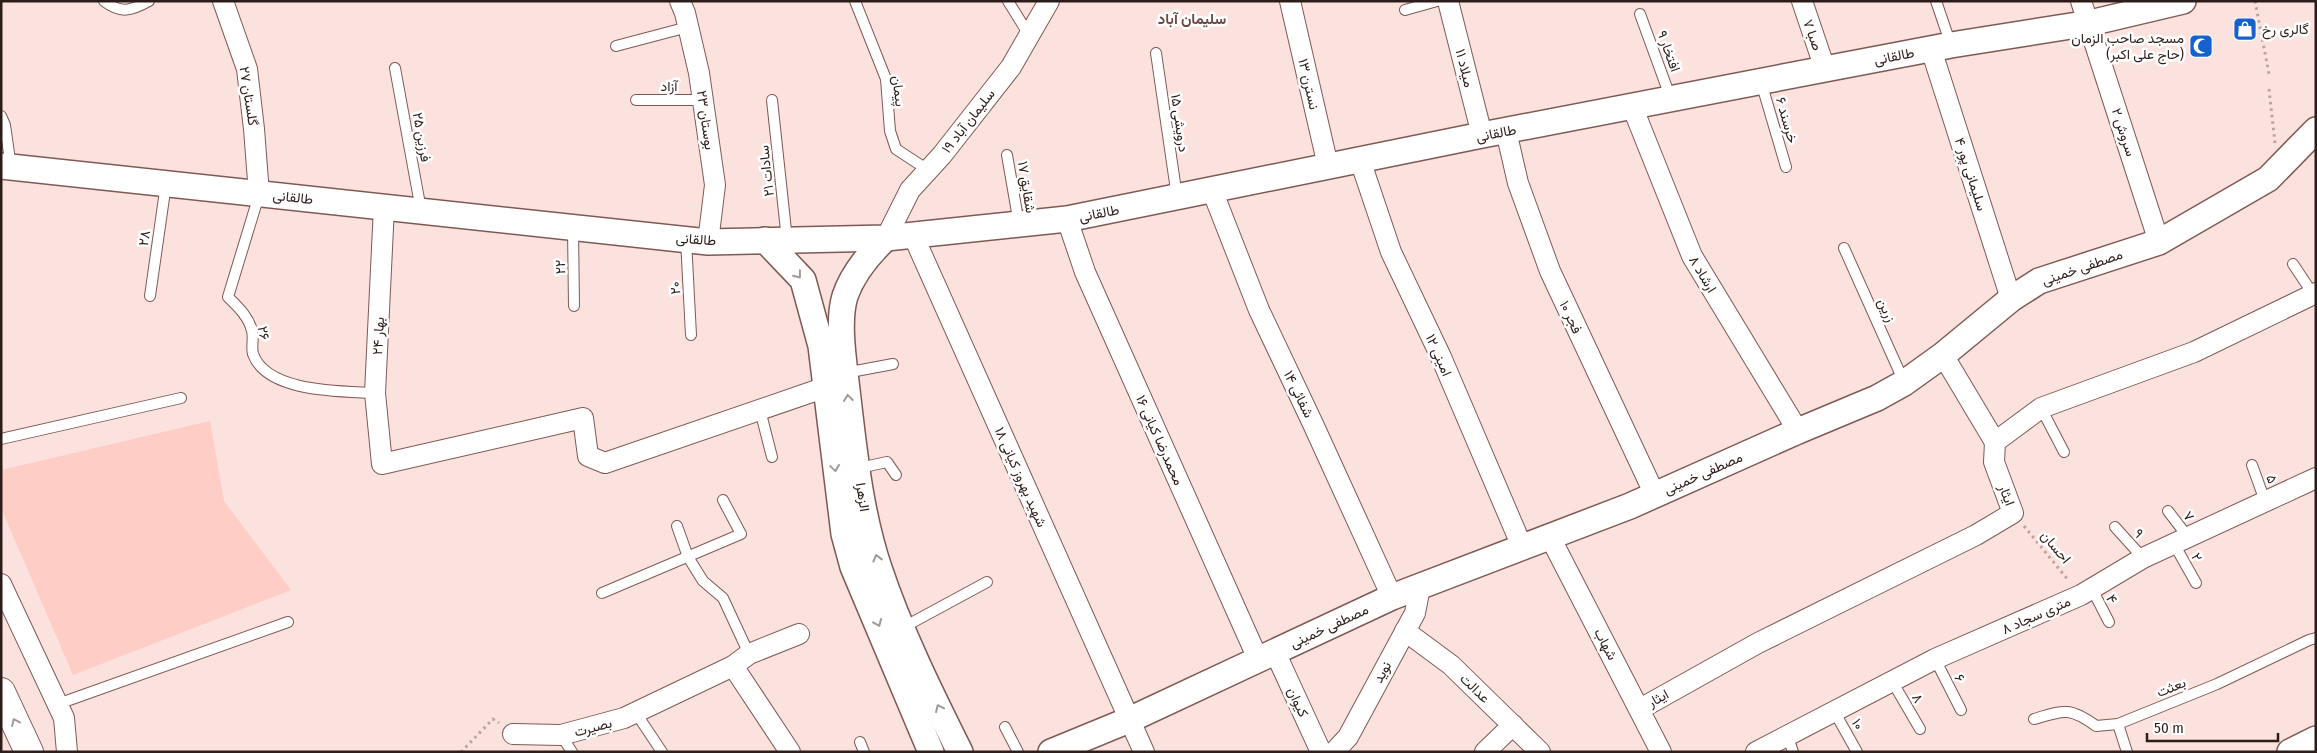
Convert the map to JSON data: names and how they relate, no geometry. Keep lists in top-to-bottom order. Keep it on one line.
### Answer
{"streets":{"street":["صبا ۷","طالقانی","میلاد ۱۱","نسترن ۱۳","گلستان ۲۷","بوستان ۲۳","سلیمان آباد ۱۹","سروش ۲","سلیمانی پور ۴","مصطفی خمینی","ارشاد ۸","فجر ۱۰","بهار ۲۴","امینی ۱۲","شفائی ۱۴","محمدرضا کیانی ۱۶","شهید بهروز کیانی ۱۸","ایثار","الزهرا","۸ متری سجاد","شهاب","نوید","عدالت","کیوان","بصیرت"],"lane":["افتخار ۹","آزاد","پیمان","خرسند ۶","درویشی ۱۵","فرزین ۲۵","سادات ۲۱","شقایق ۱۷","۲۸","۲۲","۲۰","زرین","۲۶","۵","۷","۹","۲","۴","۶","بعثت","۸","۱۰"],"path":["احسان"]},"crossings":[["صبا ۷","طالقانی"],["افتخار ۹","طالقانی"],["طالقانی","میلاد ۱۱"],["طالقانی","نسترن ۱۳"],["طالقانی","گلستان ۲۷"],["طالقانی","بوستان ۲۳"],["طالقانی","خرسند ۶"],["طالقانی","سلیمان آباد ۱۹"],["طالقانی","درویشی ۱۵"],["طالقانی","سروش ۲"],["طالقانی","فرزین ۲۵"],["طالقانی","سادات ۲۱"],["طالقانی","سلیمانی پور ۴"],["طالقانی","شقایق ۱۷"],["طالقانی","۲۸"],["طالقانی","۲۲"],["طالقانی","ارشاد ۸"],["طالقانی","۲۰"],["طالقانی","فجر ۱۰"],["طالقانی","۲۶"],["طالقانی","بهار ۲۴"],["طالقانی","امینی ۱۲"],["طالقانی","شفائی ۱۴"],["طالقانی","محمدرضا کیانی ۱۶"],["طالقانی","شهید بهروز کیانی ۱۸"],["طالقانی","الزهرا"],["آزاد","بوستان ۲۳"],["پیمان","سلیمان آباد ۱۹"],["گلستان ۲۷","۲۶"],["بوستان ۲۳","۲۰"],["سلیمان آباد ۱۹","الزهرا"],["سروش ۲","مصطفی خمینی"],["سادات ۲۱","الزهرا"],["سلیمانی پور ۴","مصطفی خمینی"],["مصطفی خمینی","ارشاد ۸"],["مصطفی خمینی","زرین"],["مصطفی خمینی","فجر ۱۰"],["مصطفی خمینی","امینی ۱۲"],["مصطفی خمینی","شفائی ۱۴"],["مصطفی خمینی","محمدرضا کیانی ۱۶"],["مصطفی خمینی","شهید بهروز کیانی ۱۸"],["مصطفی خمینی","شهاب"],["مصطفی خمینی","نوید"],["مصطفی خمینی","کیوان"],["۲۶","بهار ۲۴"],["محمدرضا کیانی ۱۶","کیوان"],["۵","۸ متری سجاد"],["ایثار","احسان"],["ایثار","شهاب"],["۷","۲"],["۷","۸ متری سجاد"],["۹","۸ متری سجاد"],["احسان","۴"],["احسان","۸ متری سجاد"],["۲","۸ متری سجاد"],["۴","۸ متری سجاد"],["۸ متری سجاد","۶"],["۸ متری سجاد","۸"],["۸ متری سجاد","۱۰"],["نوید","عدالت"]],"districts":["سلیمان آباد"],"places":{"shop":["گالری رخ"],"mosque":["مسجد صاحب الزمان (حاج علی اکبر)"]},"scale_bar":"50 m"}
